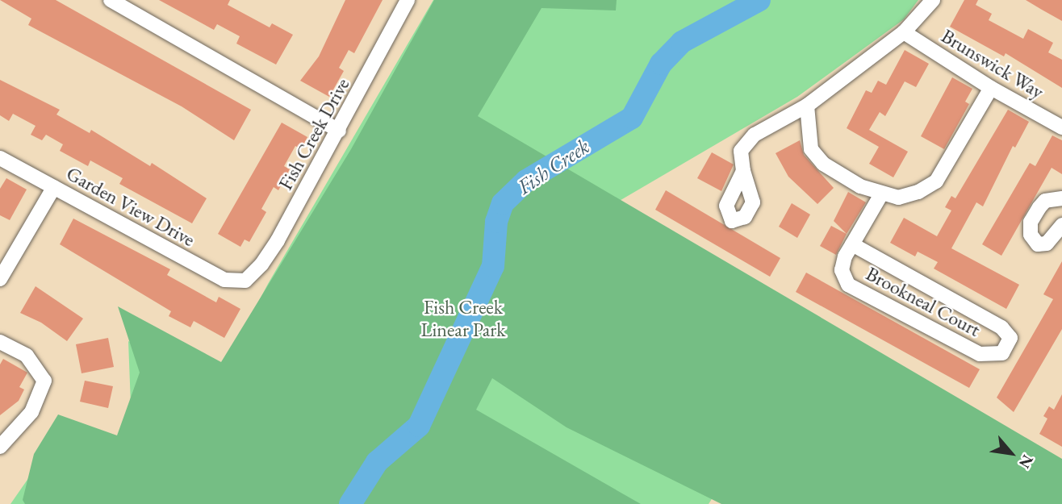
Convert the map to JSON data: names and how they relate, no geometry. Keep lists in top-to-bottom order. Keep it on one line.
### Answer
{"streets":{"street":["Brunswick Way","Fish Creek Drive","Garden View Drive","Brookneal Court"]},"crossings":[["Brunswick Way","Brookneal Court"],["Fish Creek Drive","Garden View Drive"]],"water":["Fish Creek"],"parks":["Fish Creek Linear Park"],"north":"bottom right"}
